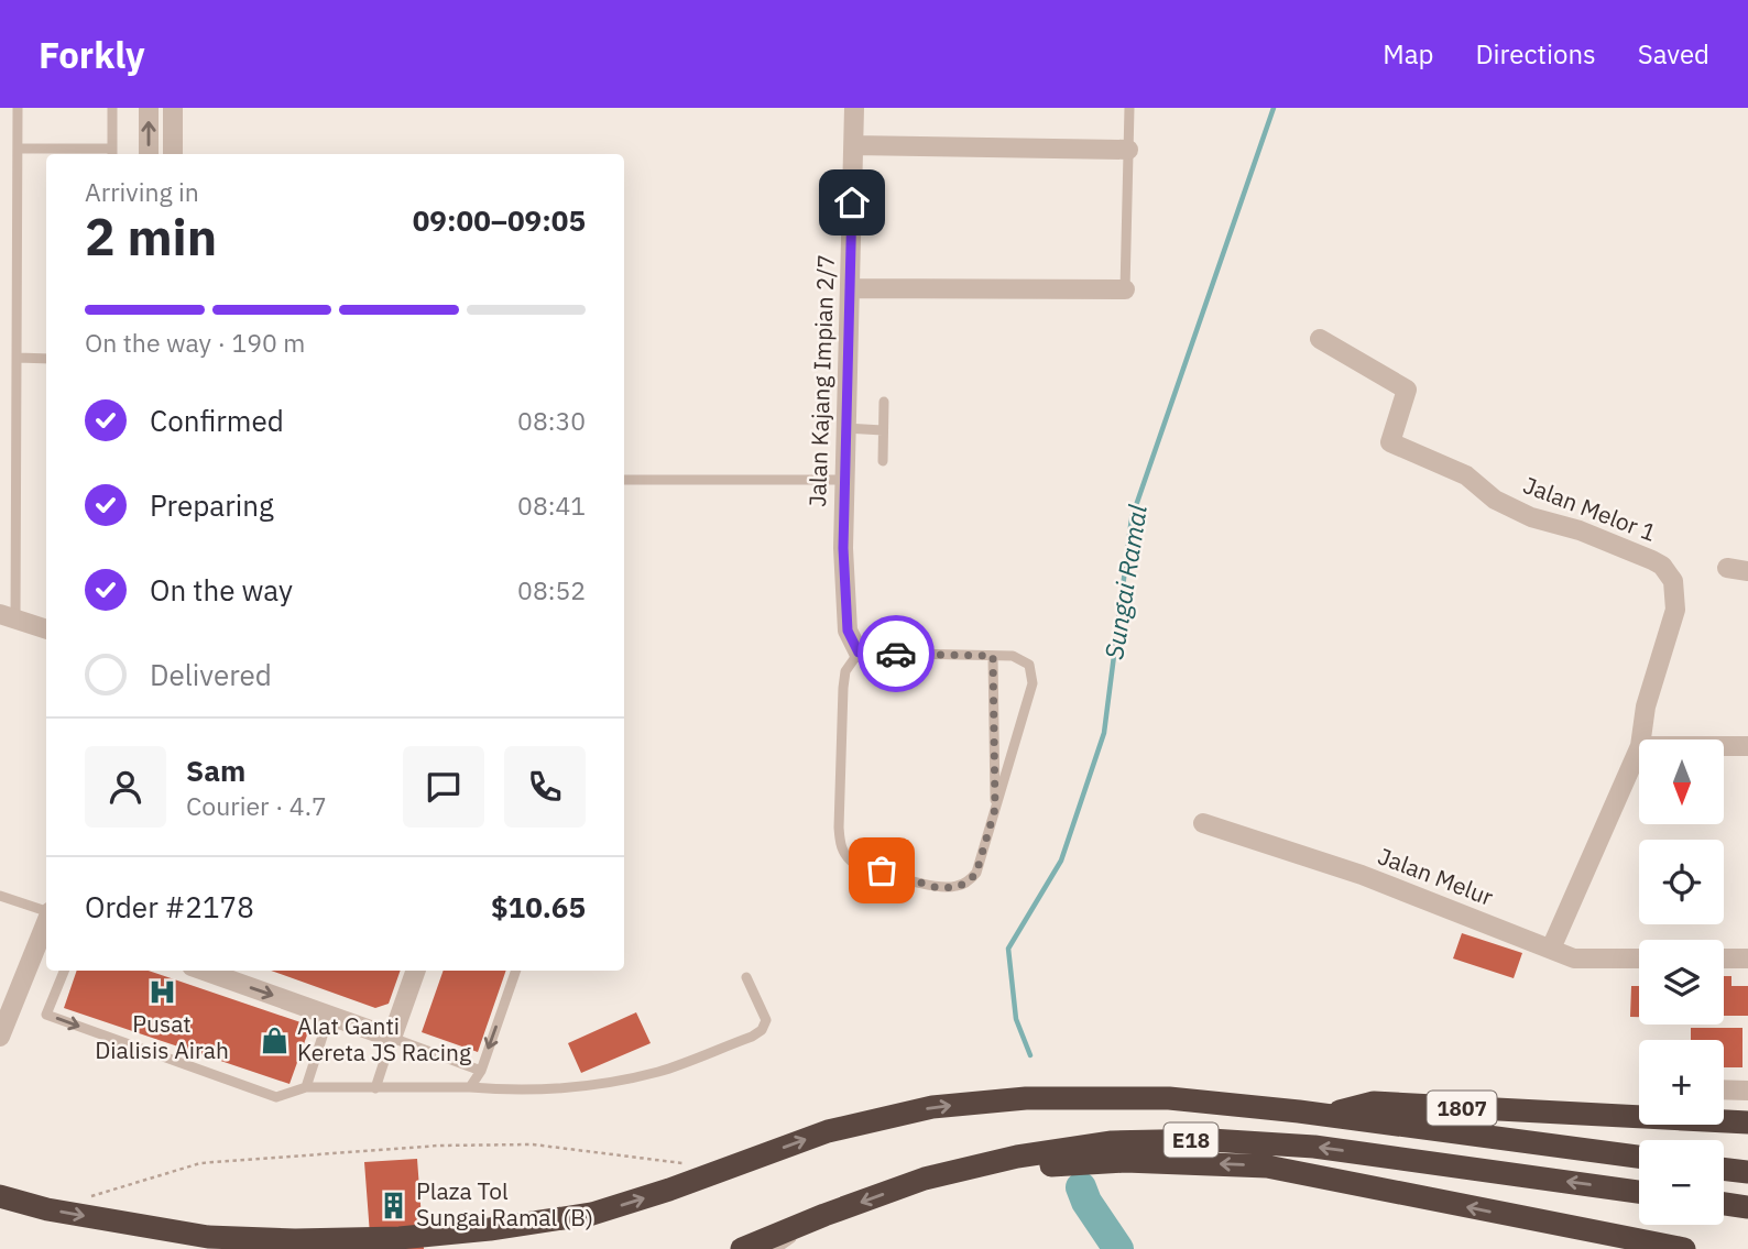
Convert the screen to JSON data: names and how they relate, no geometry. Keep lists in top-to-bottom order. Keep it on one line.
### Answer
{"streets":{"highway":["1807","E18"],"street":["Jalan Kajang Impian 2/7","Jalan Melor 1","Jalan Melur"]},"crossings":[["Jalan Melor 1","Jalan Melur"],["1807","E18"]],"water":["Sungai Ramal"],"places":{"hospital":["Pusat Dialisis Airah"],"shop":["Alat Ganti Kereta JS Racing"],"building":["Plaza Tol Sungai Ramal (B)"]},"north":"bottom","page":{"header":"Forkly","nav":["Map","Directions","Saved"],"heading":["2 min","Arriving in","09:00–09:05"],"panel":["Sam","Courier · 4.7","Order #2178","$10.65"],"bar":"On the way · 190 m","list":[["Confirmed","08:30"],["Preparing","08:41"],["On the way","08:52"],"Delivered"],"map_buttons":["+","−"]}}
